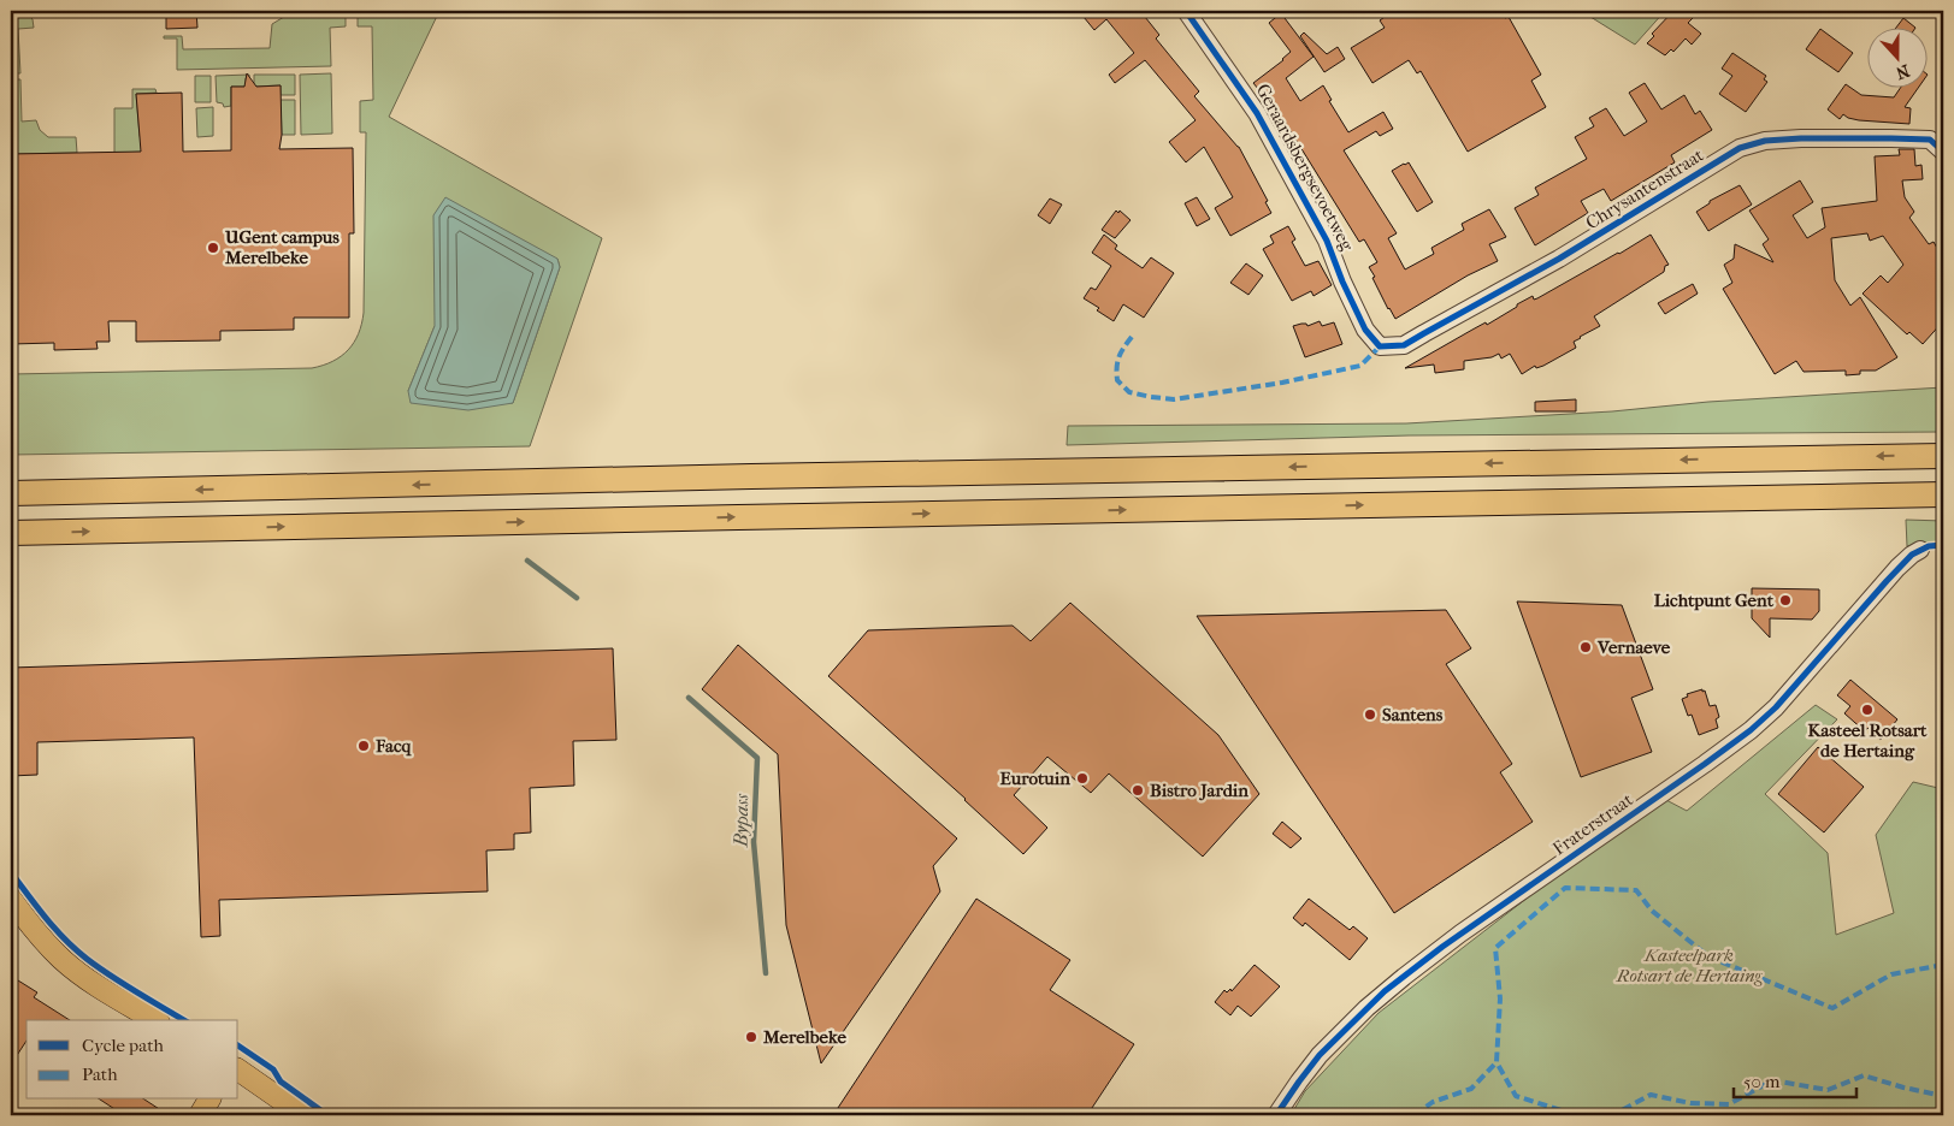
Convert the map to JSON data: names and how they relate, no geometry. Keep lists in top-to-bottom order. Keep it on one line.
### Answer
{"streets":{"street":["Geraardsbergsevoetweg","Chrysantenstraat","Fraterstraat"]},"crossings":[["Geraardsbergsevoetweg","Chrysantenstraat"]],"water":["Bypass"],"parks":["Kasteelpark Rotsart de Hertaing"],"places":["UGent campus Merelbeke","Lichtpunt Gent","Vernaeve","Kasteel Rotsart de Hertaing","Santens","Facq","Eurotuin","Bistro Jardin","Merelbeke"],"legend":["Cycle path","Path"],"scale_bar":"50 m","north":"bottom"}
